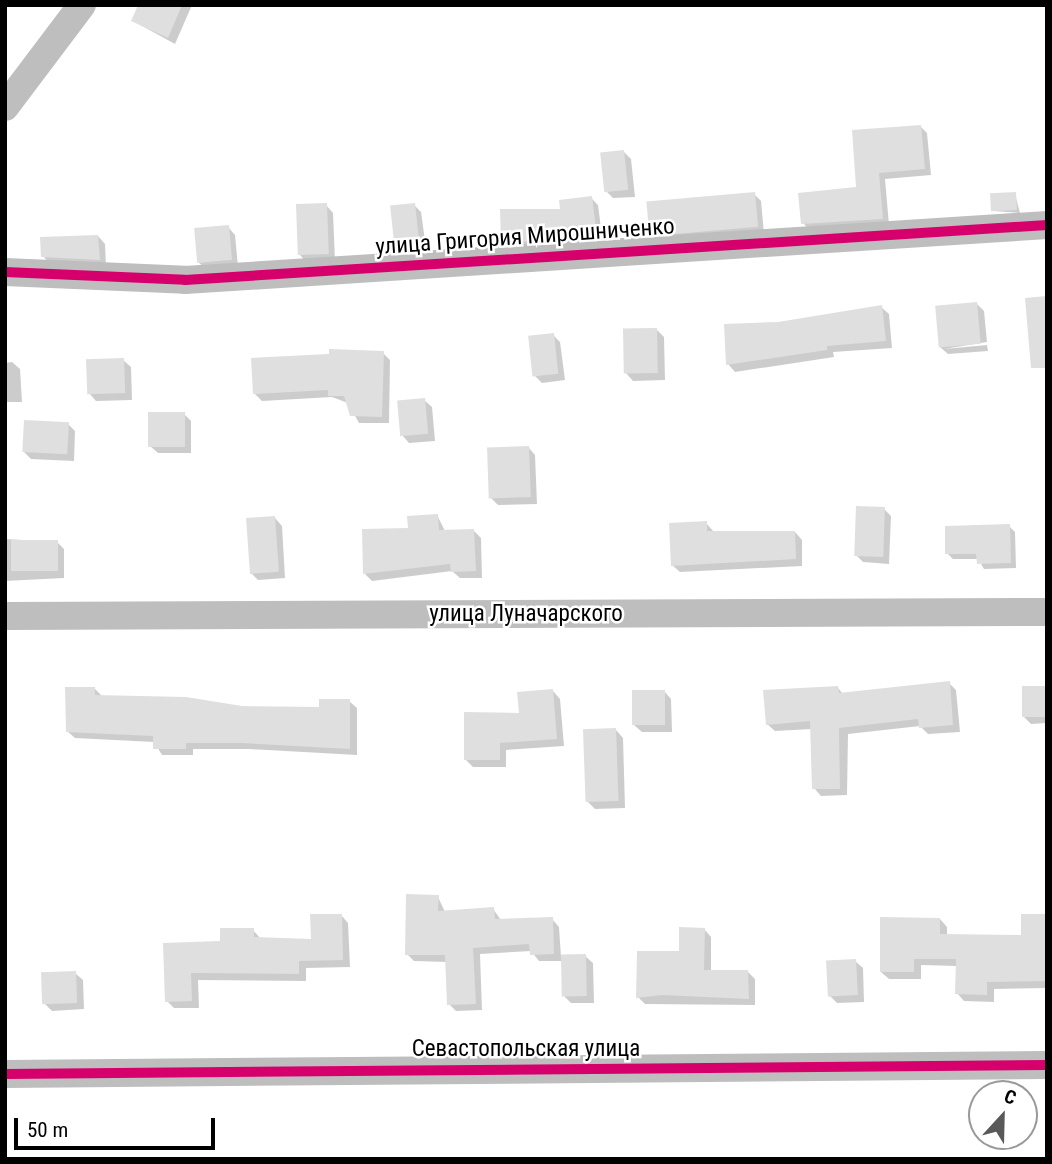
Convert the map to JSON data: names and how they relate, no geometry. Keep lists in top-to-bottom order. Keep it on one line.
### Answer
{"streets":{"street":["улица Григория Мирошниченко","улица Луначарского","Севастопольская улица"]},"scale_bar":"50 m","north":"top"}
